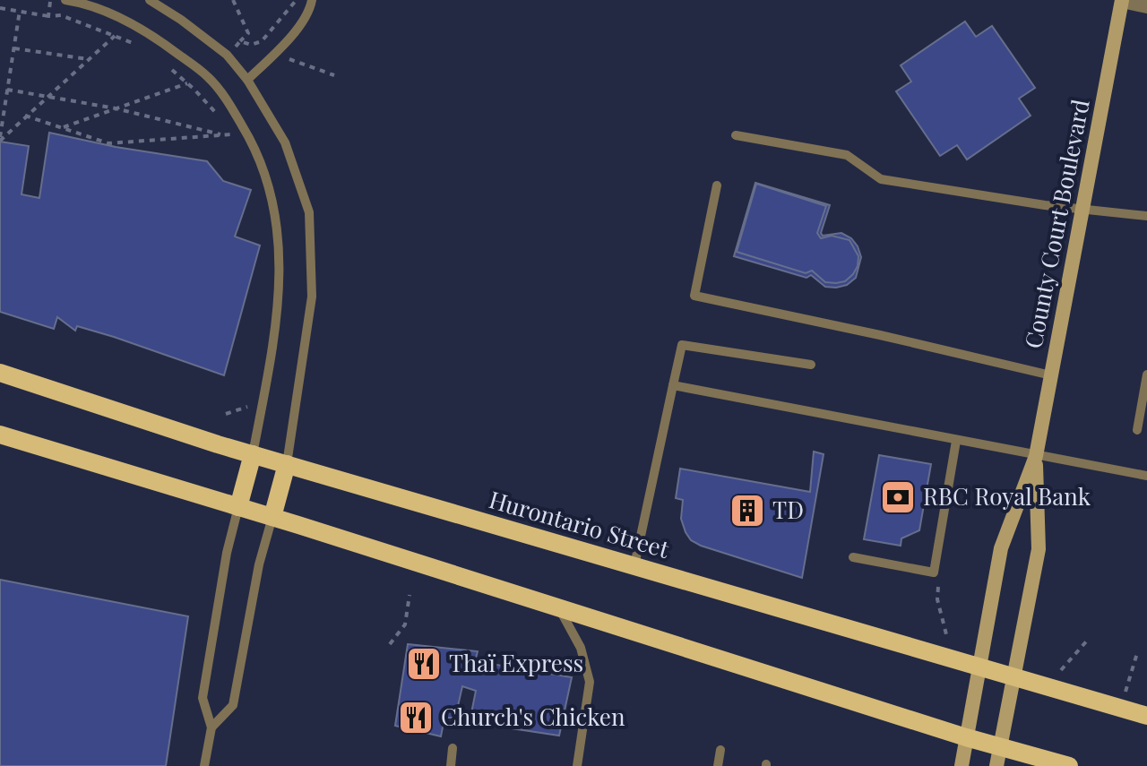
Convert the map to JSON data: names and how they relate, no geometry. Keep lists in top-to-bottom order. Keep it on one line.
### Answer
{"streets":{"main road":["Hurontario Street"],"street":["County Court Boulevard"]},"crossings":[["County Court Boulevard","Hurontario Street"]],"places":{"bank":["RBC Royal Bank"],"building":["TD"],"restaurant":["Thaï Express","Church's Chicken"]}}
